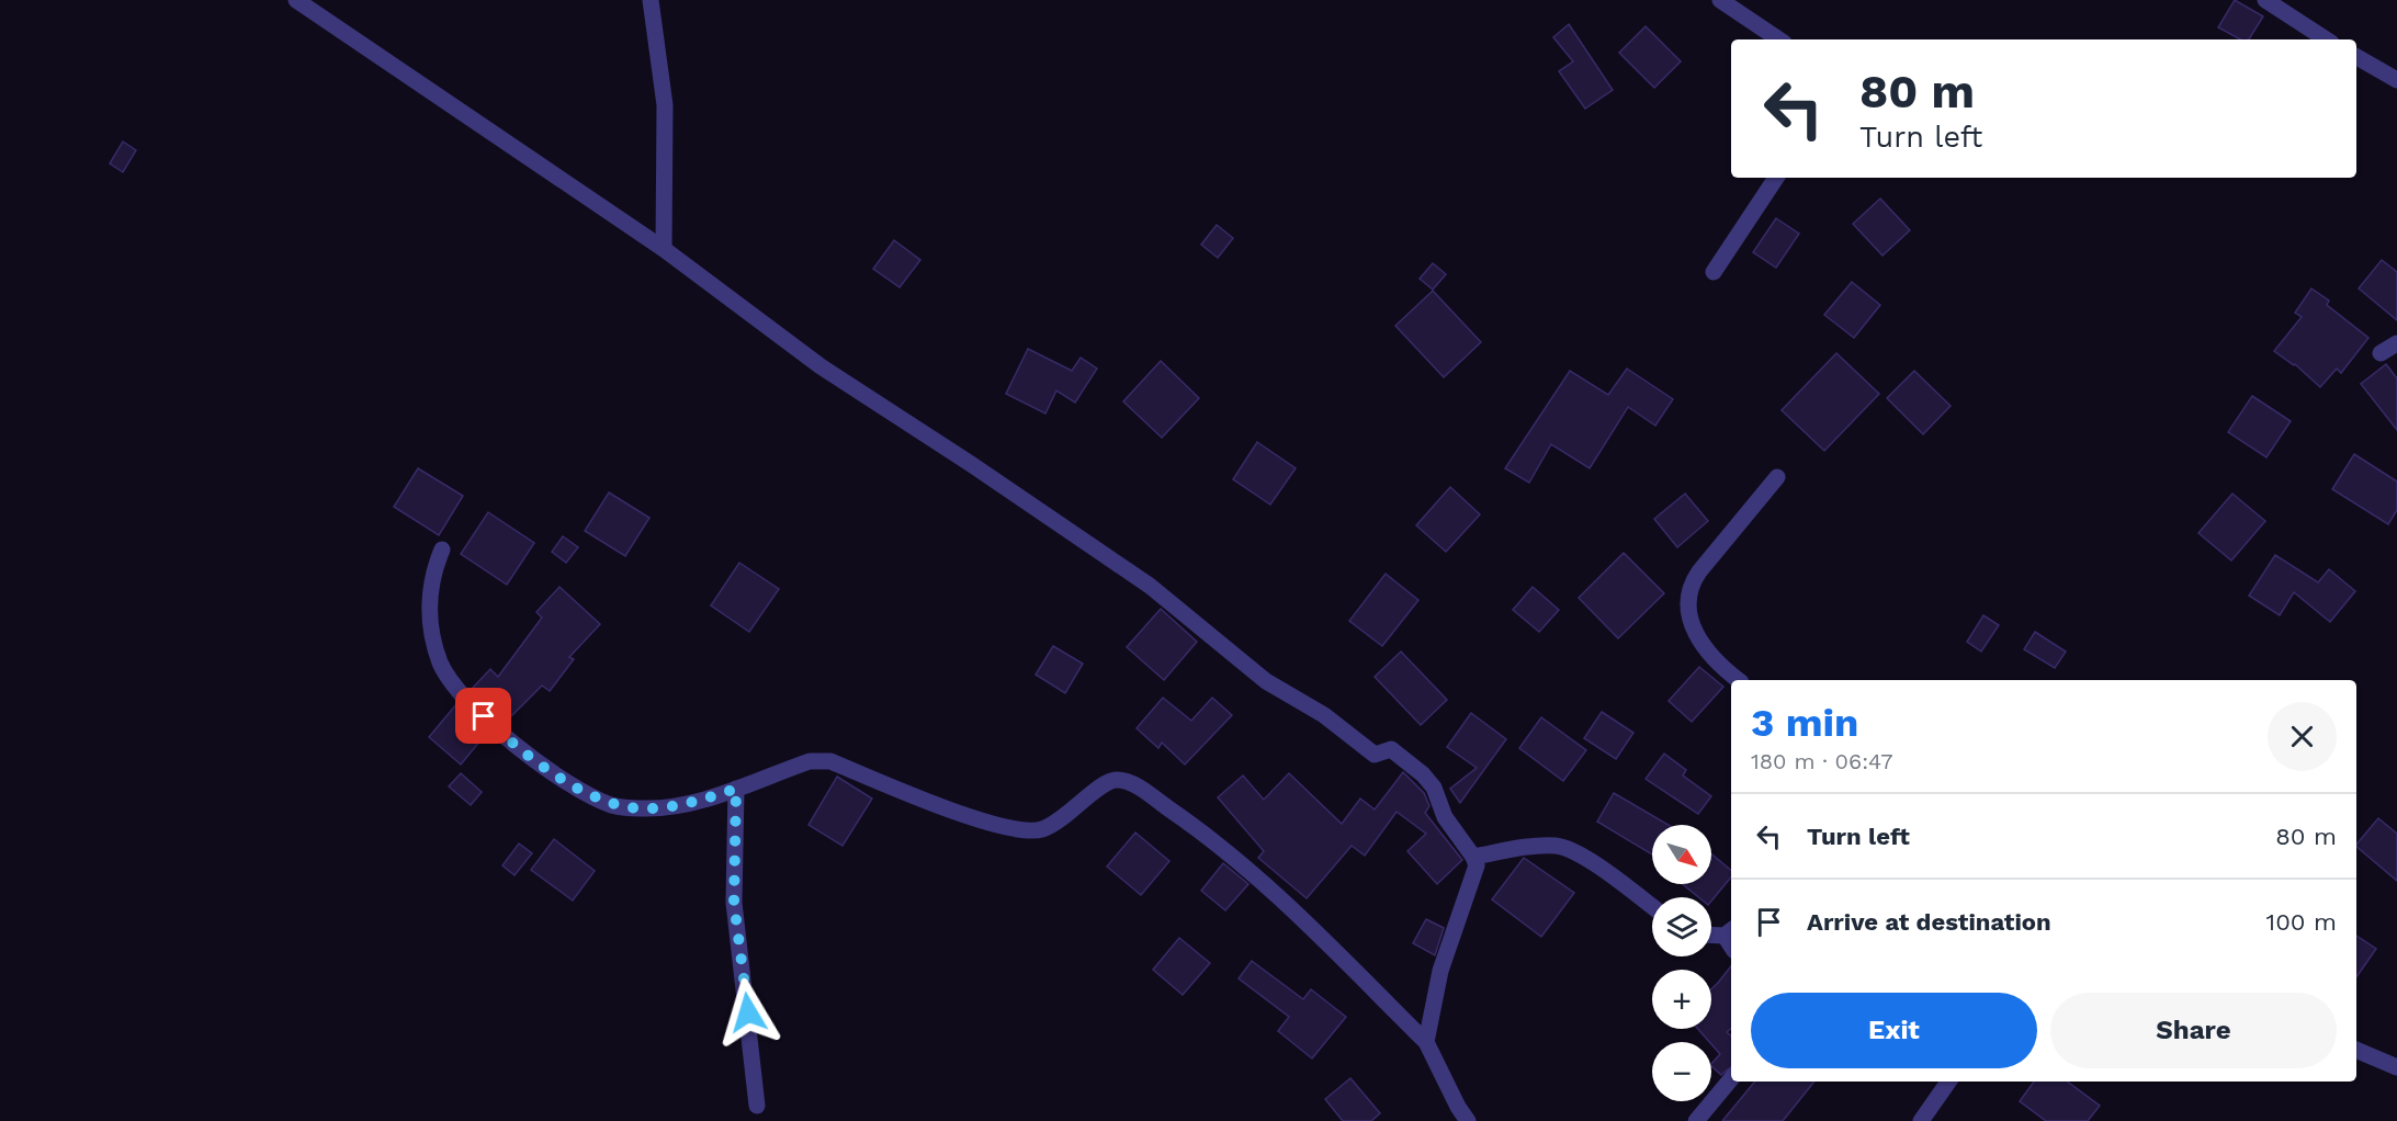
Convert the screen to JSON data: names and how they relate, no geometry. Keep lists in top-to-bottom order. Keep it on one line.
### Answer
{"north":"bottom right","page":{"turn":["80 m","Turn left"],"heading":["3 min","180 m · 06:47"],"list":[{"name":"Turn left","value":"80 m"},{"name":"Arrive at destination","value":"100 m"}],"map_buttons":["+","−"],"buttons":["Exit","Share"]}}
